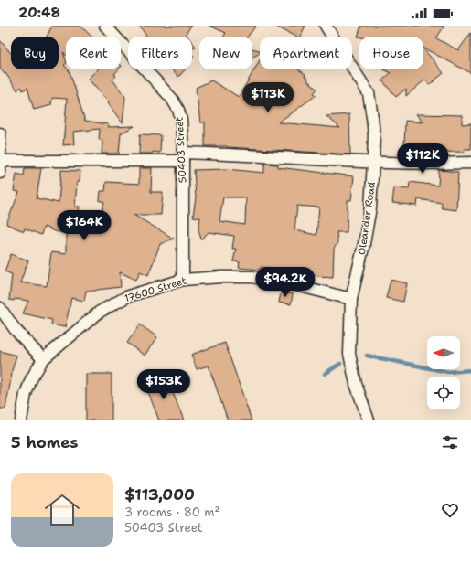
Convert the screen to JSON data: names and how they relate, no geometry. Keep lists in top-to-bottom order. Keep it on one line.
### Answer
{"streets":{"street":["50403 Street","Oleander Road","17600 Street"]},"crossings":[["50403 Street","17600 Street"],["Oleander Road","17600 Street"]],"north":"left","page":{"status":"20:48","chip":["Buy","Rent","Filters","New","Apartment","House"],"price":["$113K","$112K","$164K","$94.2K","$153K"],"heading":"5 homes","list":[{"name":"$113,000","note":"3 rooms · 80 m² · 50403 Street"}]}}
